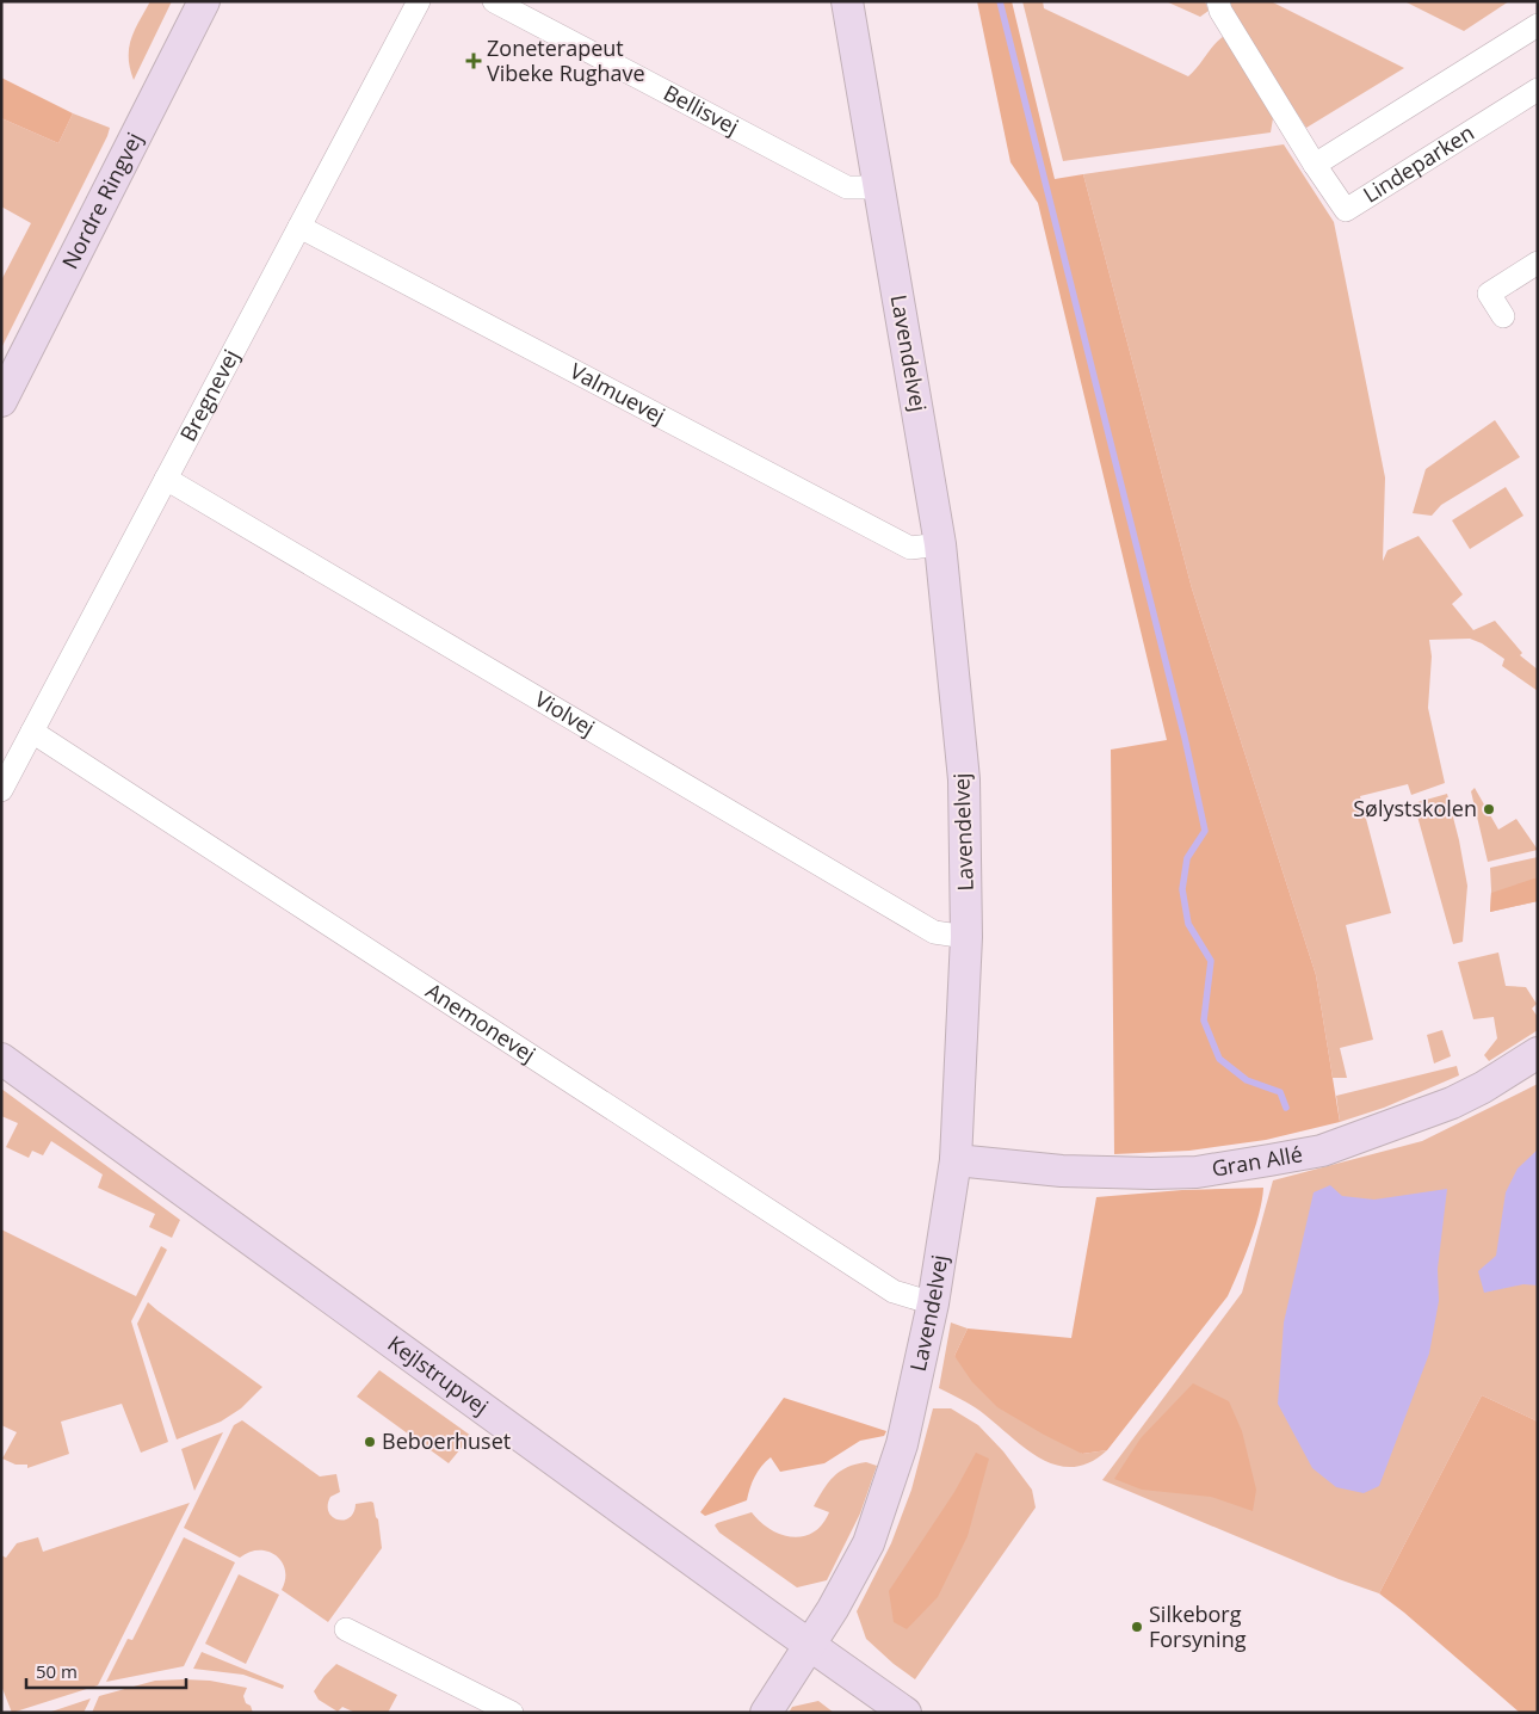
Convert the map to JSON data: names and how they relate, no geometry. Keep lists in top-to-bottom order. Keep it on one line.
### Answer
{"streets":{"street":["Bellisvej","Lindeparken","Nordre Ringvej","Lavendelvej","Valmuevej","Bregnevej","Violvej","Anemonevej","Gran Allé","Kejlstrupvej"]},"crossings":[["Bellisvej","Lavendelvej"],["Lavendelvej","Valmuevej"],["Lavendelvej","Violvej"],["Lavendelvej","Anemonevej"],["Lavendelvej","Gran Allé"],["Lavendelvej","Kejlstrupvej"],["Valmuevej","Bregnevej"],["Bregnevej","Violvej"],["Bregnevej","Anemonevej"]],"places":{"health":["Zoneterapeut Vibeke Rughave"],"other":["Sølystskolen","Beboerhuset","Silkeborg Forsyning"]},"scale_bar":"50 m"}
